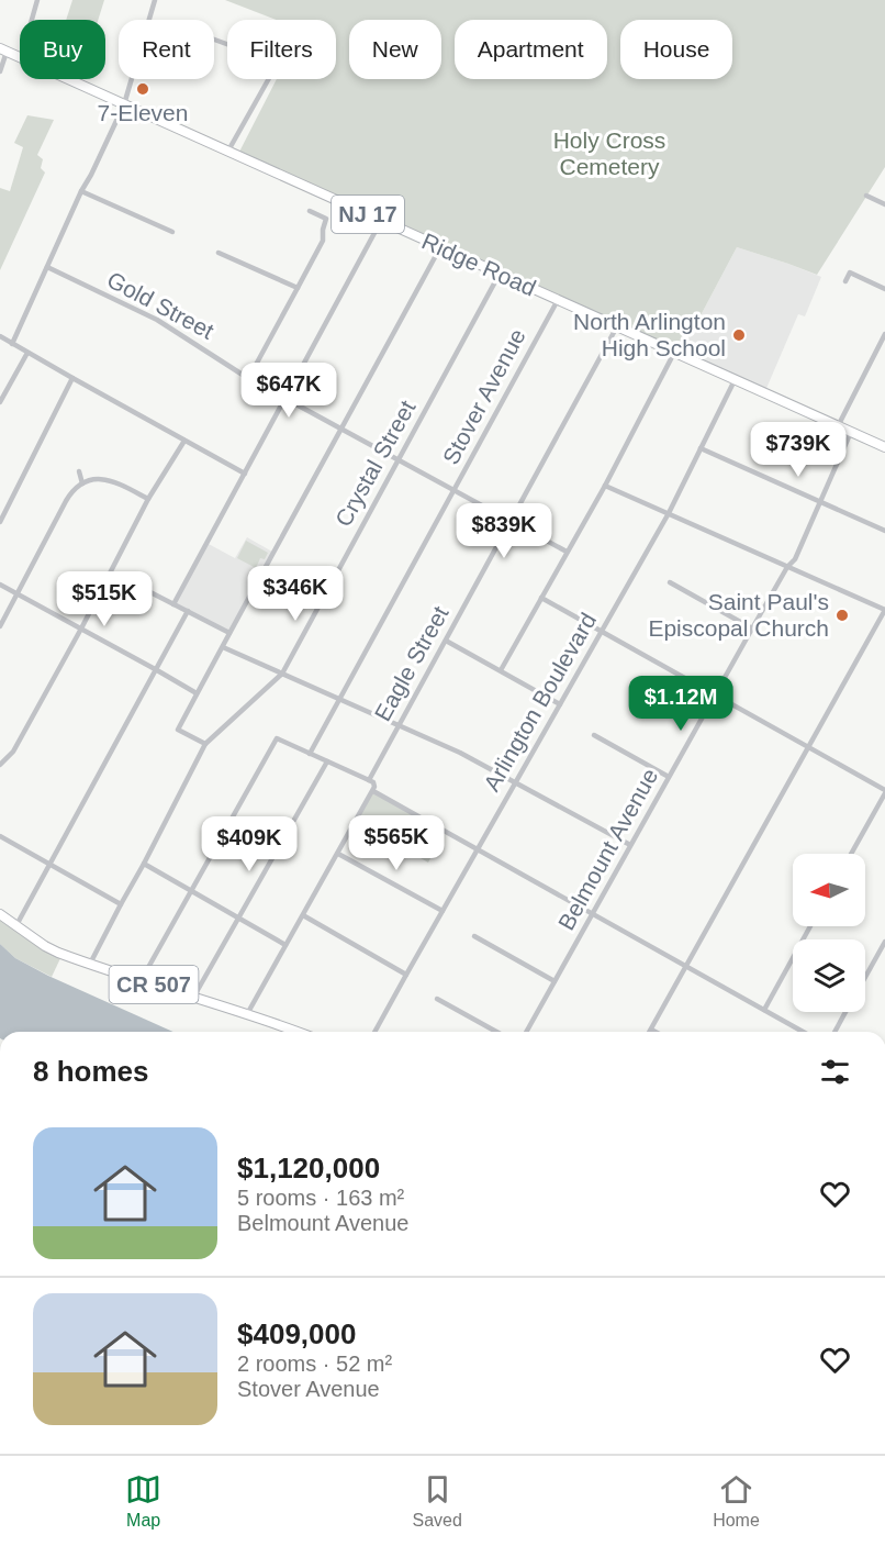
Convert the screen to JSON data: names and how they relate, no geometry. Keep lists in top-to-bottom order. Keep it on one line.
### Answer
{"streets":{"main road":["NJ 17","Ridge Road","CR 507"],"street":["Gold Street","Stover Avenue","Crystal Street","Eagle Street","Arlington Boulevard","Belmount Avenue"]},"crossings":[["Ridge Road","Stover Avenue"],["Ridge Road","Crystal Street"],["Ridge Road","Eagle Street"],["Ridge Road","Arlington Boulevard"],["Ridge Road","Belmount Avenue"],["Gold Street","Stover Avenue"],["Gold Street","Crystal Street"],["Gold Street","Eagle Street"],["Crystal Street","CR 507"]],"parks":["Holy Cross Cemetery"],"places":["7-Eleven","North Arlington High School","Saint Paul's Episcopal Church"],"north":"left","page":{"chip":["Buy","Rent","Filters","New","Apartment","House"],"price":["$647K","$739K","$839K","$346K","$515K","$1.12M","$565K","$409K"],"heading":"8 homes","list":[{"name":"$1,120,000","note":"5 rooms · 163 m² · Belmount Avenue"},{"name":"$409,000","note":"2 rooms · 52 m² · Stover Avenue"}],"tabs":["Map","Saved","Home"]}}
